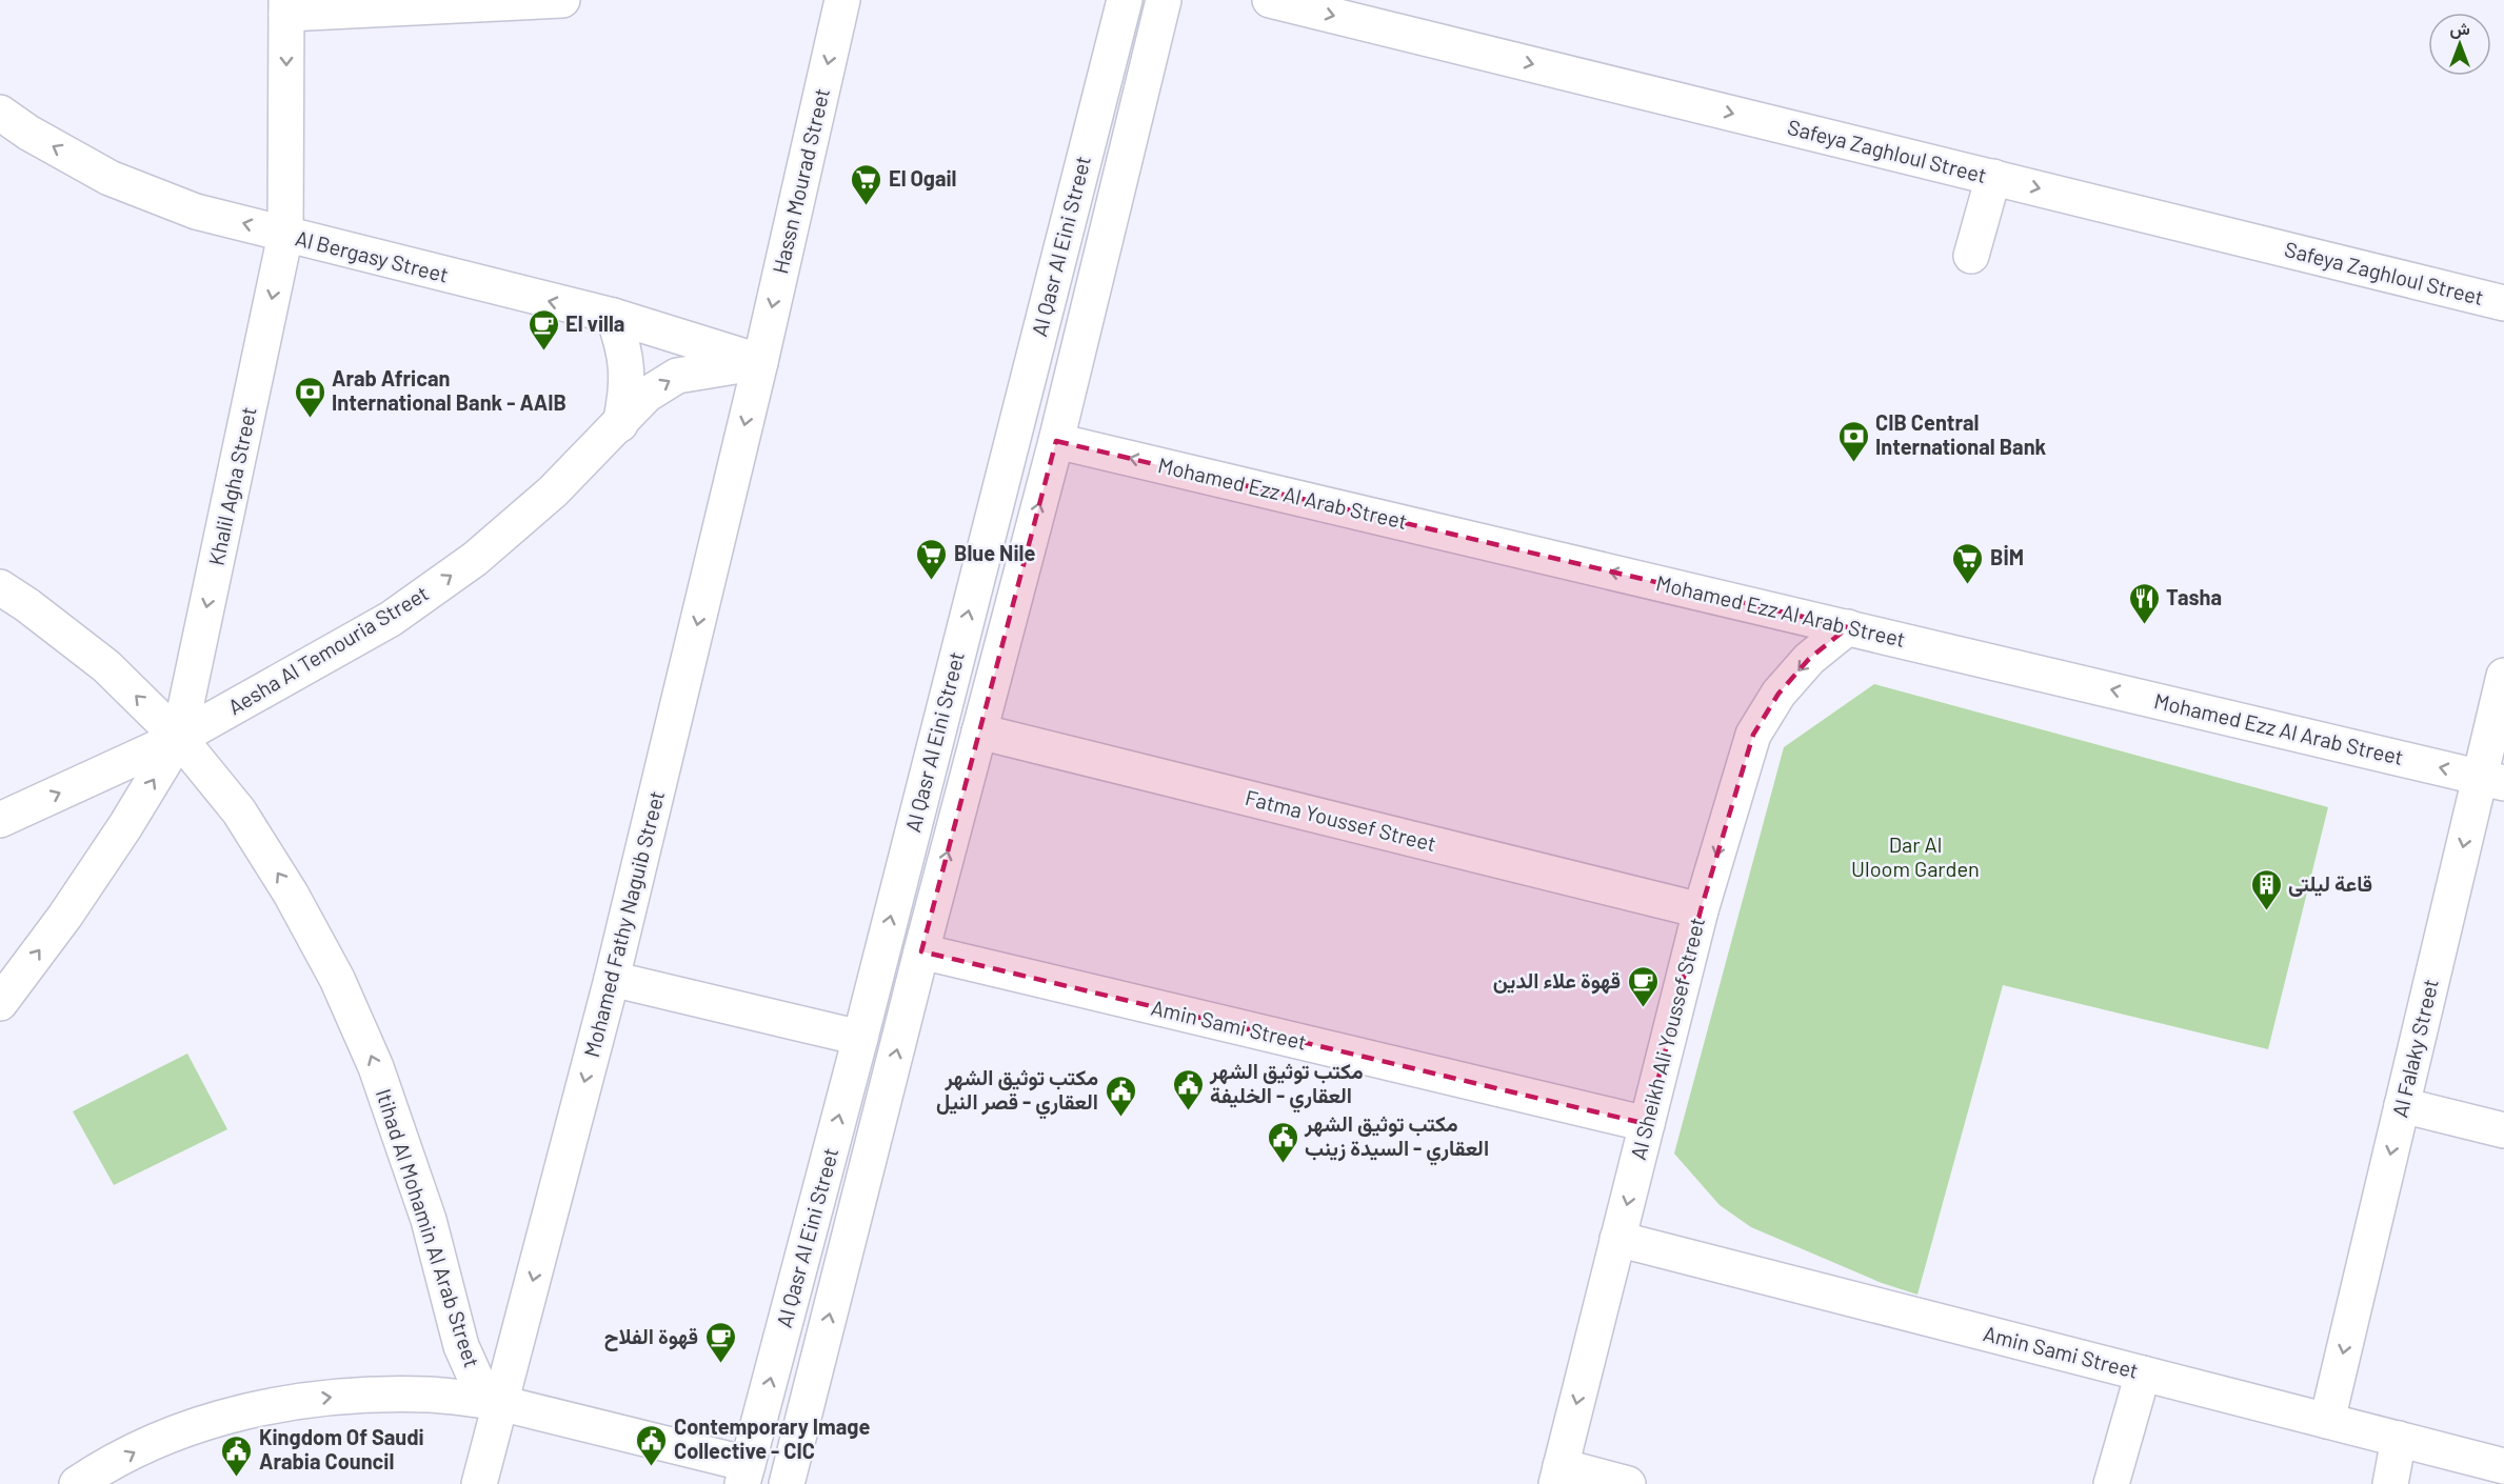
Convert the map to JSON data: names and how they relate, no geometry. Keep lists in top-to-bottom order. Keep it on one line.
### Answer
{"streets":{"main road":["Safeya Zaghloul Street","Hassn Mourad Street","Al Qasr Al Eini Street","Al Bergasy Street","Khalil Agha Street","Mohamed Ezz Al Arab Street","Aesha Al Temouria Street","Fatma Youssef Street","Mohamed Fathy Naguib Street","Amin Sami Street","Al Sheikh Ali Youssef Street","Al Falaky Street","Itihad Al Mohamin Al Arab Street"]},"crossings":[["Hassn Mourad Street","Al Bergasy Street"],["Hassn Mourad Street","Aesha Al Temouria Street"],["Hassn Mourad Street","Mohamed Fathy Naguib Street"],["Al Qasr Al Eini Street","Mohamed Ezz Al Arab Street"],["Al Qasr Al Eini Street","Fatma Youssef Street"],["Al Qasr Al Eini Street","Amin Sami Street"],["Al Qasr Al Eini Street","Itihad Al Mohamin Al Arab Street"],["Al Bergasy Street","Khalil Agha Street"],["Al Bergasy Street","Aesha Al Temouria Street"],["Al Bergasy Street","Mohamed Fathy Naguib Street"],["Khalil Agha Street","Aesha Al Temouria Street"],["Khalil Agha Street","Itihad Al Mohamin Al Arab Street"],["Mohamed Ezz Al Arab Street","Al Sheikh Ali Youssef Street"],["Mohamed Ezz Al Arab Street","Al Falaky Street"],["Aesha Al Temouria Street","Mohamed Fathy Naguib Street"],["Aesha Al Temouria Street","Itihad Al Mohamin Al Arab Street"],["Fatma Youssef Street","Al Sheikh Ali Youssef Street"],["Mohamed Fathy Naguib Street","Itihad Al Mohamin Al Arab Street"],["Amin Sami Street","Al Sheikh Ali Youssef Street"],["Amin Sami Street","Al Falaky Street"]],"one_way":["Safeya Zaghloul Street","Hassn Mourad Street","Al Qasr Al Eini Street","Khalil Agha Street","Mohamed Ezz Al Arab Street","Aesha Al Temouria Street","Mohamed Fathy Naguib Street","Al Sheikh Ali Youssef Street","Al Falaky Street","Itihad Al Mohamin Al Arab Street"],"parks":["Dar Al Uloom Garden"],"places":{"supermarket":["El Ogail","Blue Nile","BİM"],"cafe":["El villa","قهوة علاء الدين","قهوة الفلاح"],"bank":["Arab African International Bank - AAIB","CIB Central International Bank"],"restaurant":["Tasha"],"building":["قاعة ليلتى"],"public building":["مكتب توثيق الشهر العقاري - الخليفة","مكتب توثيق الشهر العقاري - قصر النيل","مكتب توثيق الشهر العقاري - السيدة زينب","Contemporary Image Collective - CIC","Kingdom Of Saudi Arabia Council"]},"north":"top"}
